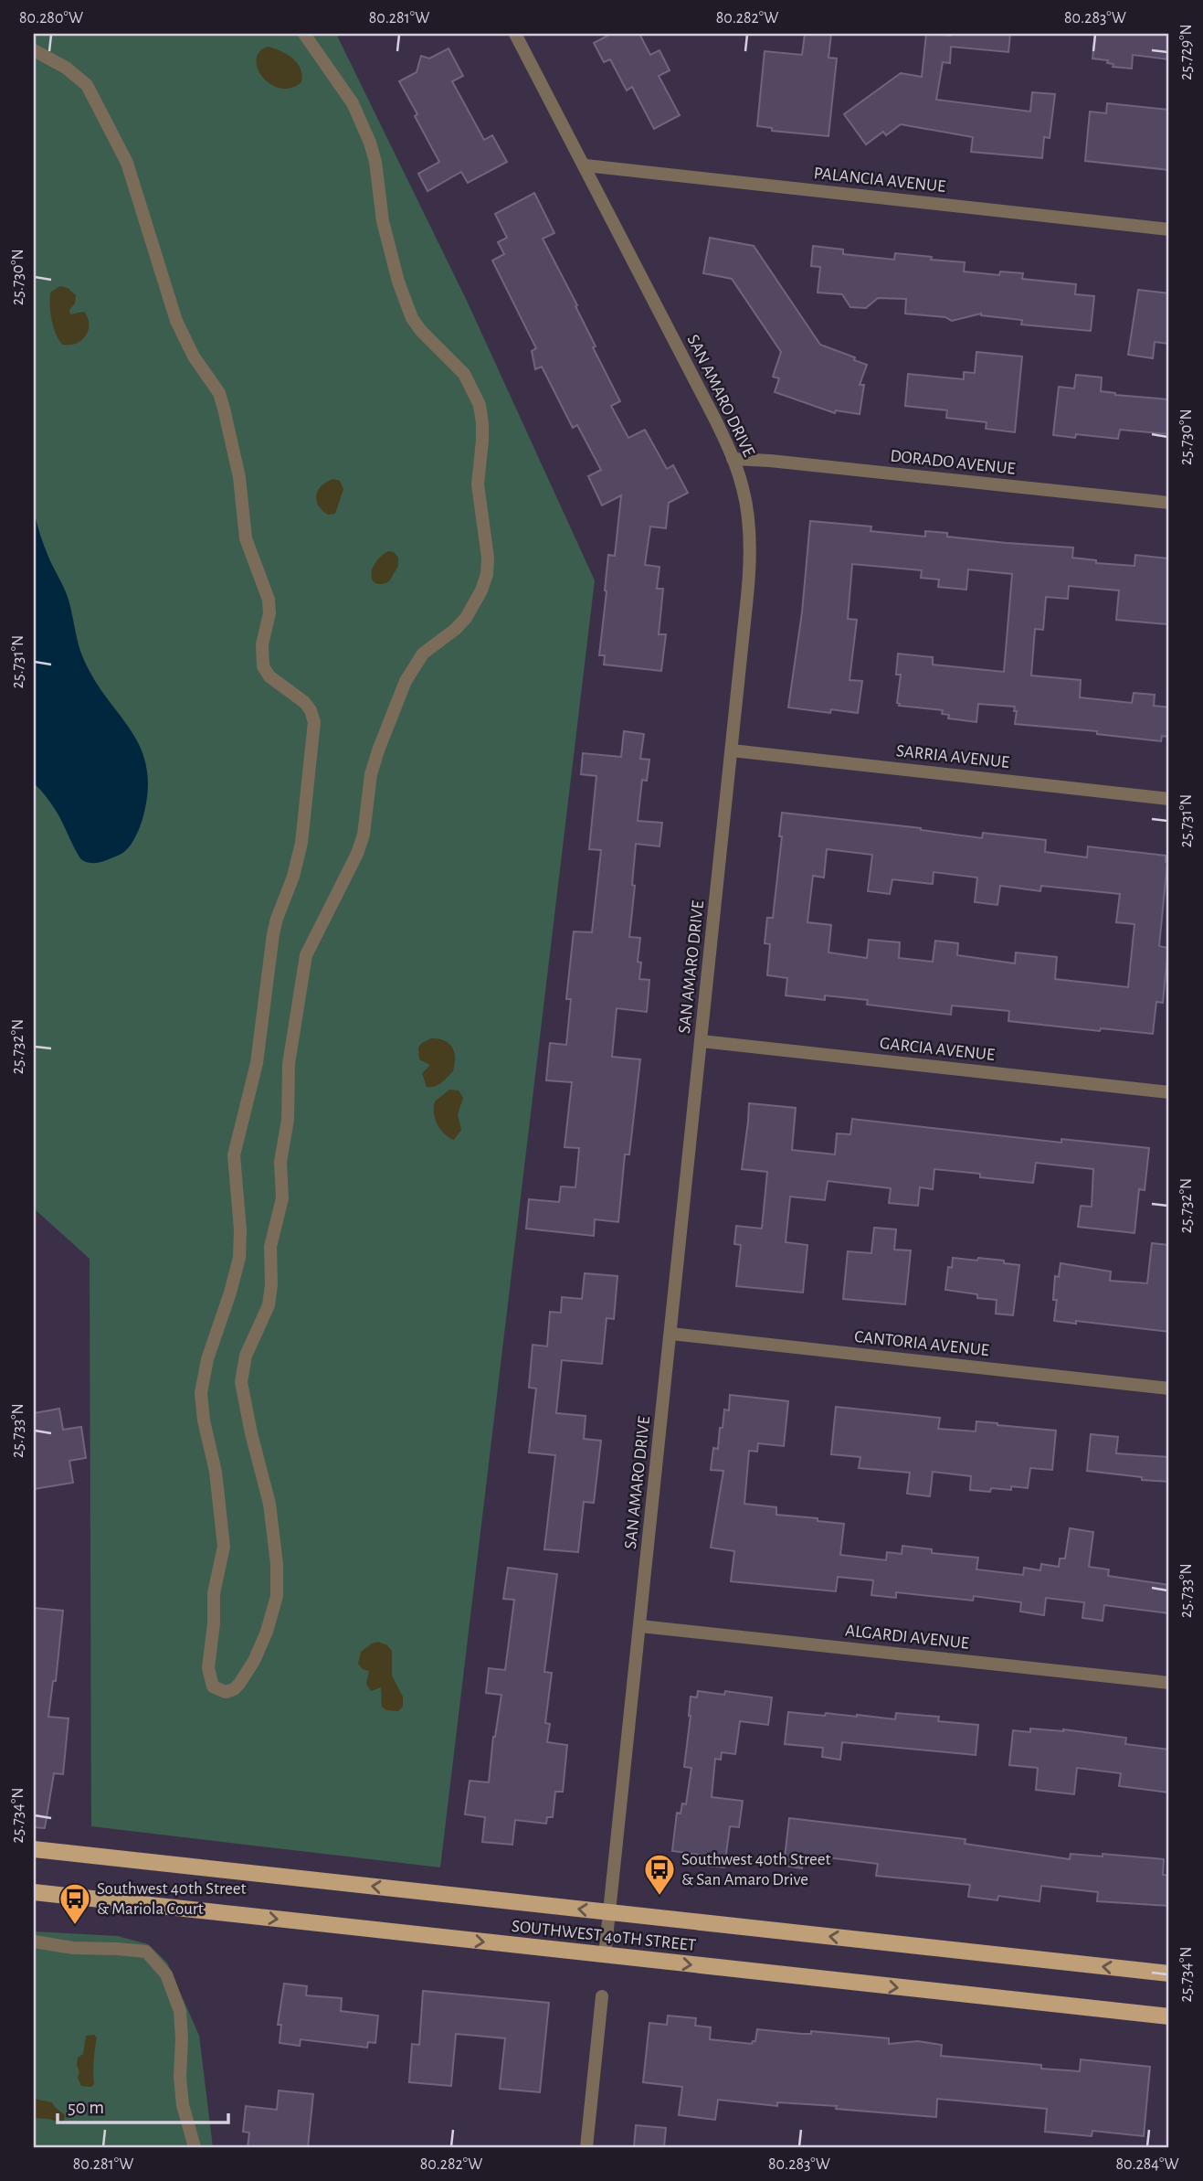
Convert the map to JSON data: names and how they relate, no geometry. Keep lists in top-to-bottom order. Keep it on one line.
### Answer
{"streets":{"main road":["SOUTHWEST 40TH STREET"],"street":["PALANCIA AVENUE","SAN AMARO DRIVE","DORADO AVENUE","SARRIA AVENUE","GARCIA AVENUE","CANTORIA AVENUE","ALGARDI AVENUE"]},"crossings":[["PALANCIA AVENUE","SAN AMARO DRIVE"],["SAN AMARO DRIVE","DORADO AVENUE"],["SAN AMARO DRIVE","SARRIA AVENUE"],["SAN AMARO DRIVE","GARCIA AVENUE"],["SAN AMARO DRIVE","CANTORIA AVENUE"],["SAN AMARO DRIVE","ALGARDI AVENUE"],["SAN AMARO DRIVE","SOUTHWEST 40TH STREET"]],"places":{"bus stop":["Southwest 40th Street & San Amaro Drive","Southwest 40th Street & Mariola Court"]},"scale_bar":"50 m","coordinates":["80.280°W","80.281°W","80.282°W","80.283°W","25.729°N","25.730°N","25.731°N","25.732°N","25.733°N","25.734°N","80.284°W"]}
